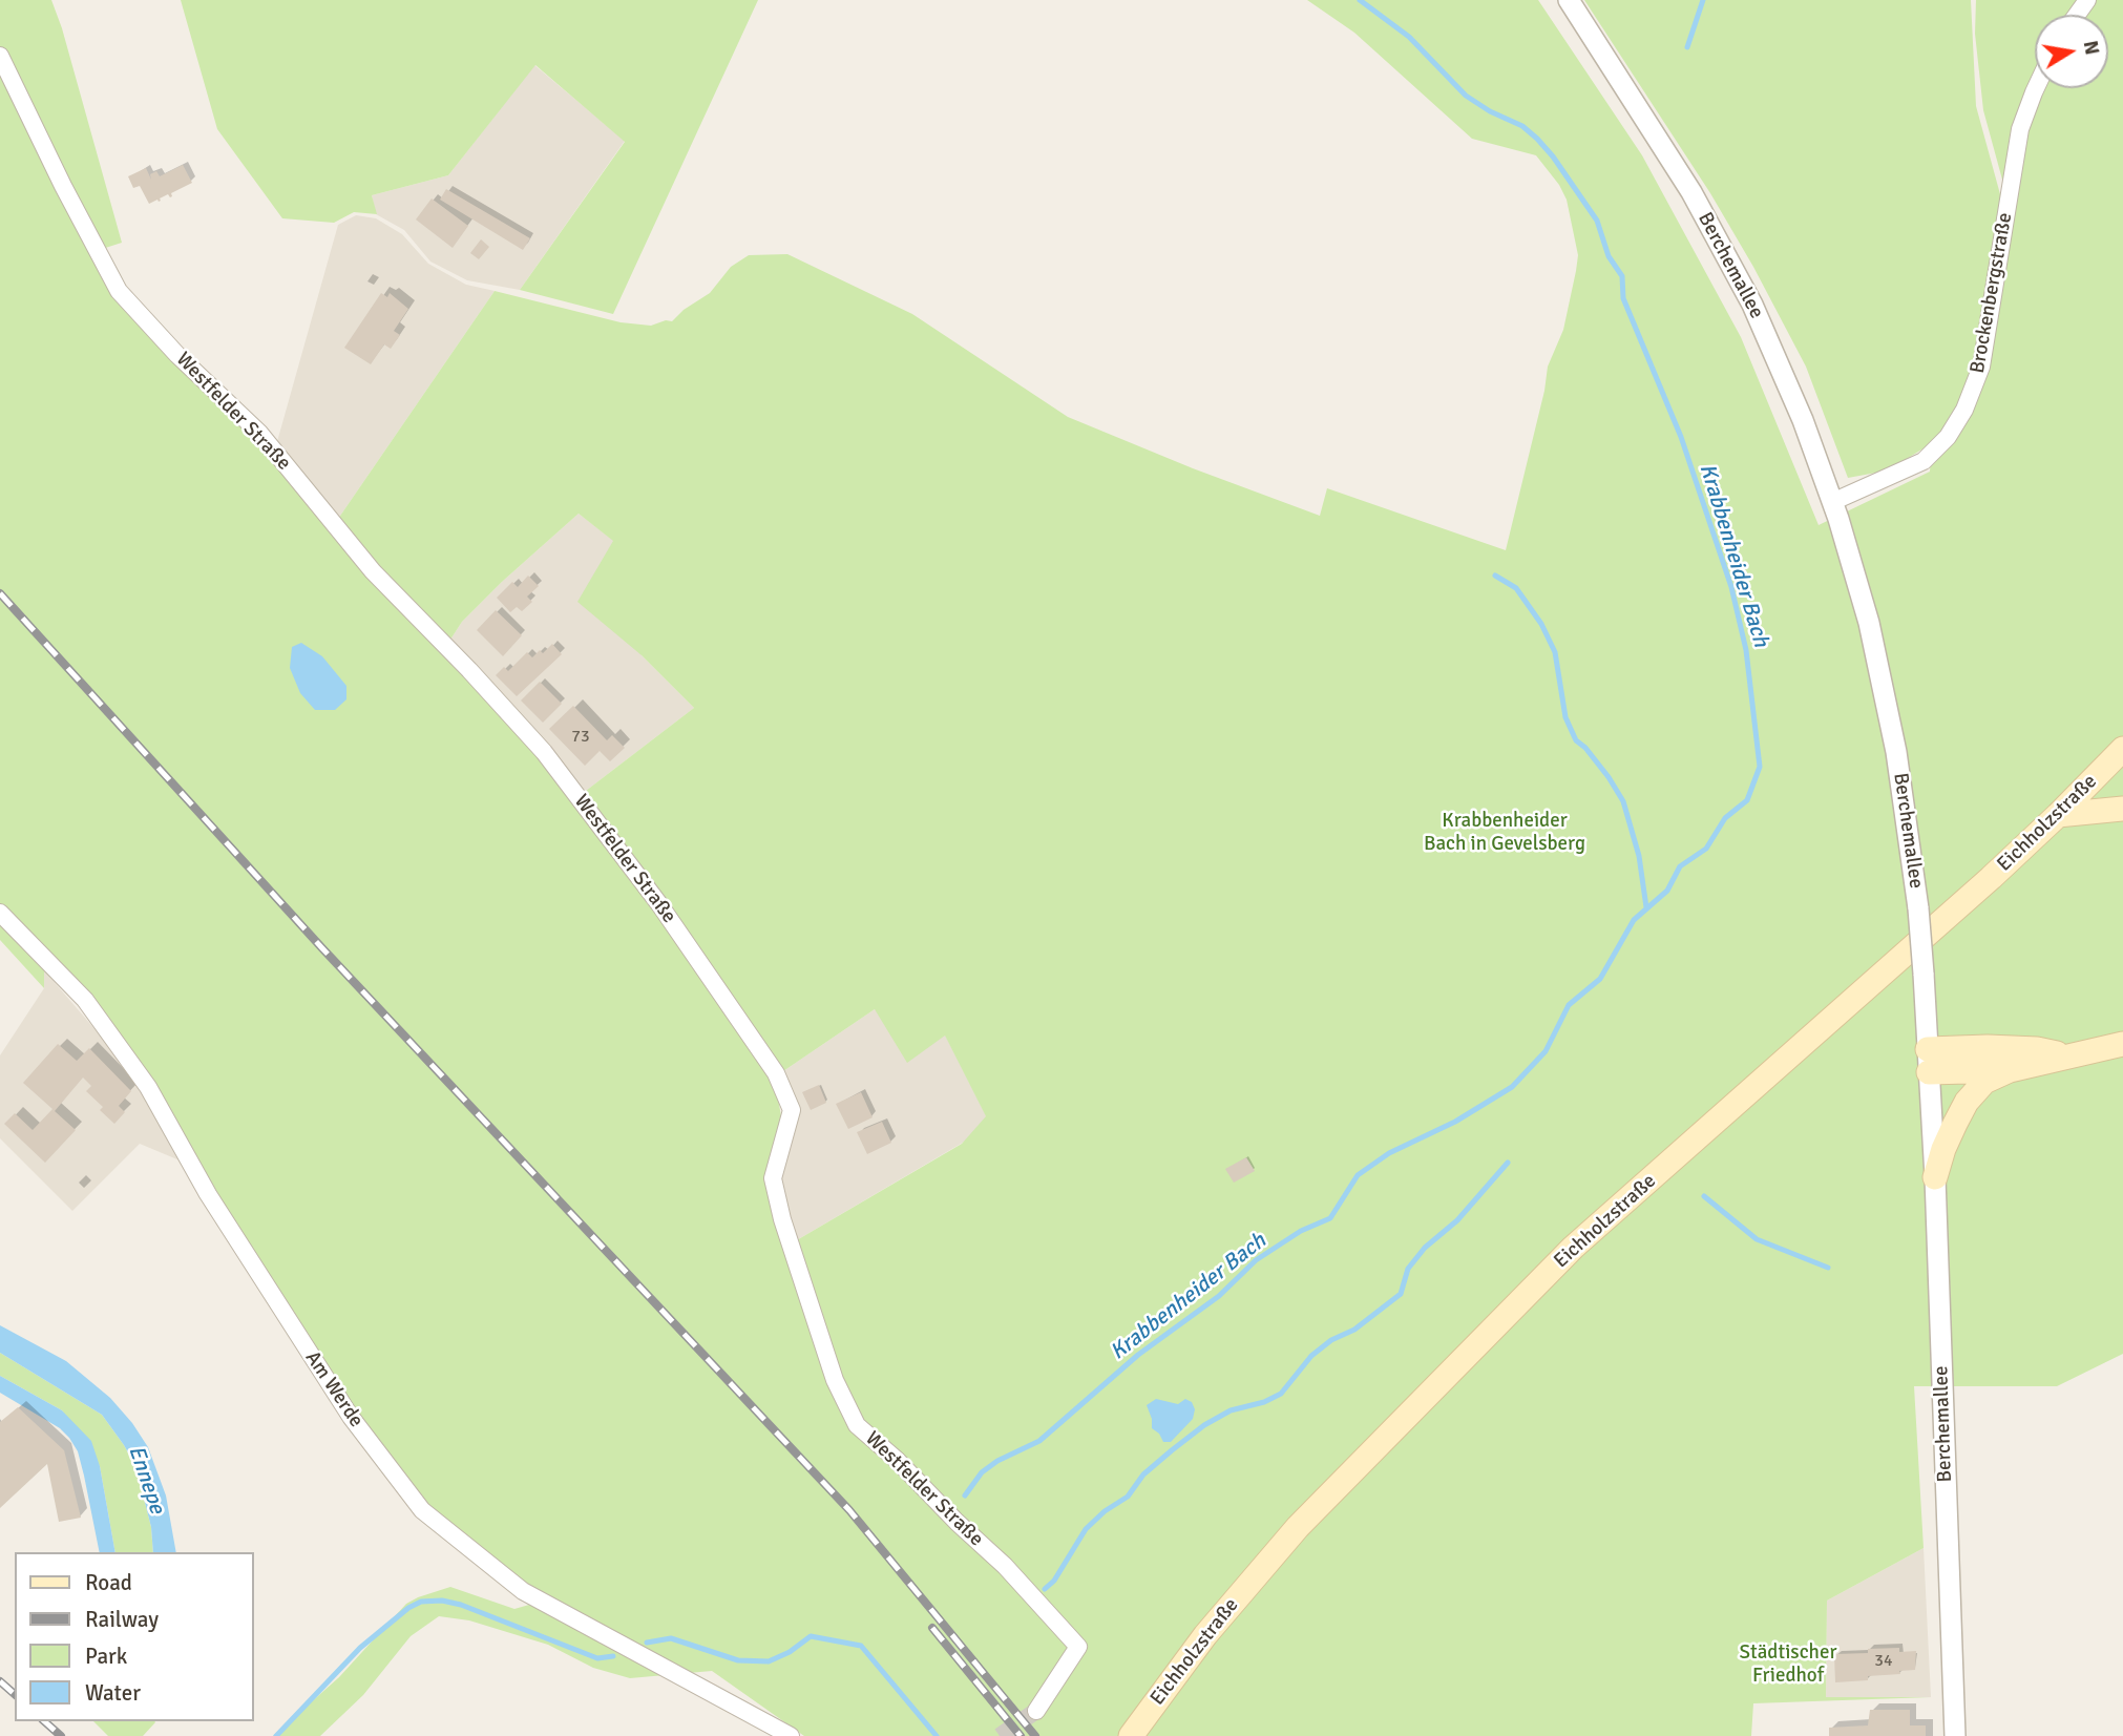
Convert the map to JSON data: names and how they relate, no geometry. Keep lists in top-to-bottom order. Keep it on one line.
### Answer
{"streets":{"main road":["Eichholzstraße"],"street":["Berchemallee","Brockenbergstraße","Westfelder Straße","Am Werde"]},"crossings":[["Berchemallee","Brockenbergstraße"]],"water":["Krabbenheider Bach","Ennepe"],"parks":["Krabbenheider Bach in Gevelsberg","Städtischer Friedhof"],"house_numbers":["73","34"],"legend":["Road","Railway","Park","Water"],"north":"right"}
